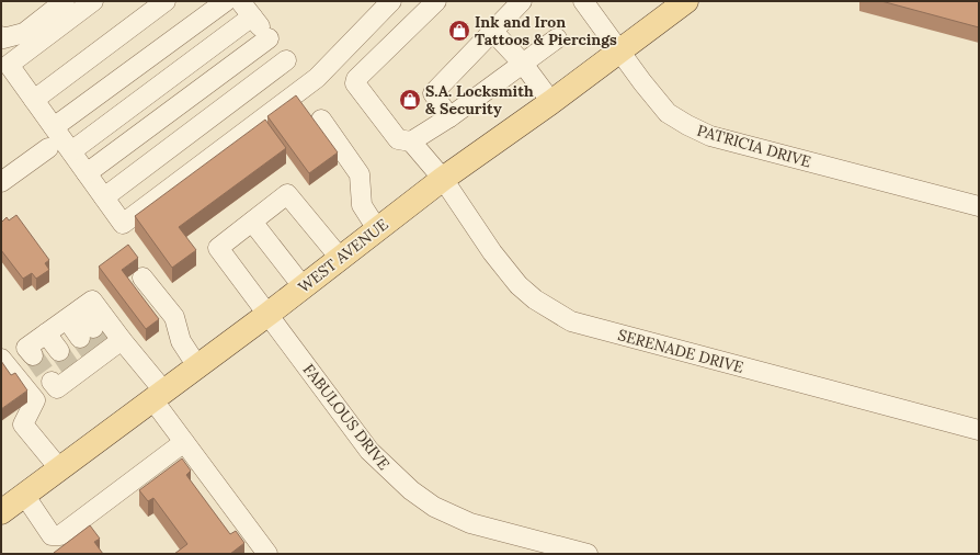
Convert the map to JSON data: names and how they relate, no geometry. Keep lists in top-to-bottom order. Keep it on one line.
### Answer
{"streets":{"main road":["WEST AVENUE"],"street":["PATRICIA DRIVE","SERENADE DRIVE","FABULOUS DRIVE"]},"crossings":[["PATRICIA DRIVE","WEST AVENUE"],["WEST AVENUE","SERENADE DRIVE"],["WEST AVENUE","FABULOUS DRIVE"]],"places":{"shop":["Ink and Iron Tattoos & Piercings","S.A. Locksmith & Security"]}}
